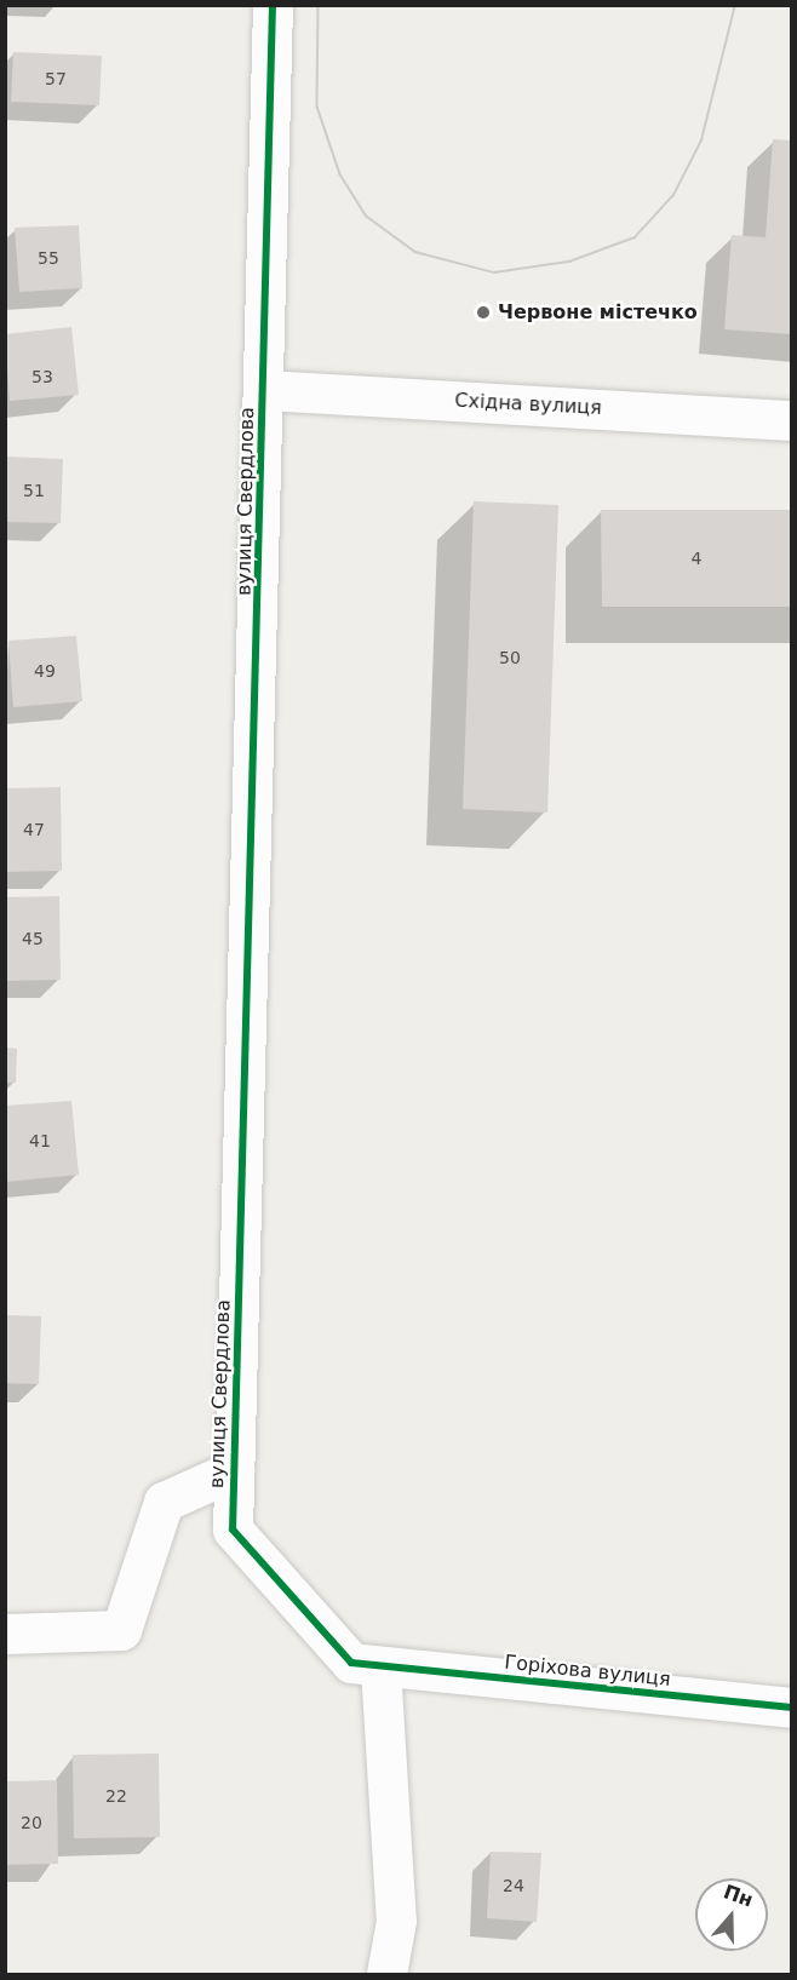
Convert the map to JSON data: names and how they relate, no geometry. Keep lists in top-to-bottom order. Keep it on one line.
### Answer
{"streets":{"street":["Східна вулиця","вулиця Свердлова","Горіхова вулиця"]},"crossings":[["Східна вулиця","вулиця Свердлова"],["вулиця Свердлова","Горіхова вулиця"]],"places":["Червоне містечко"],"house_numbers":["57","55","53","51","4","50","49","47","45","41","22","20","24"],"north":"top"}
